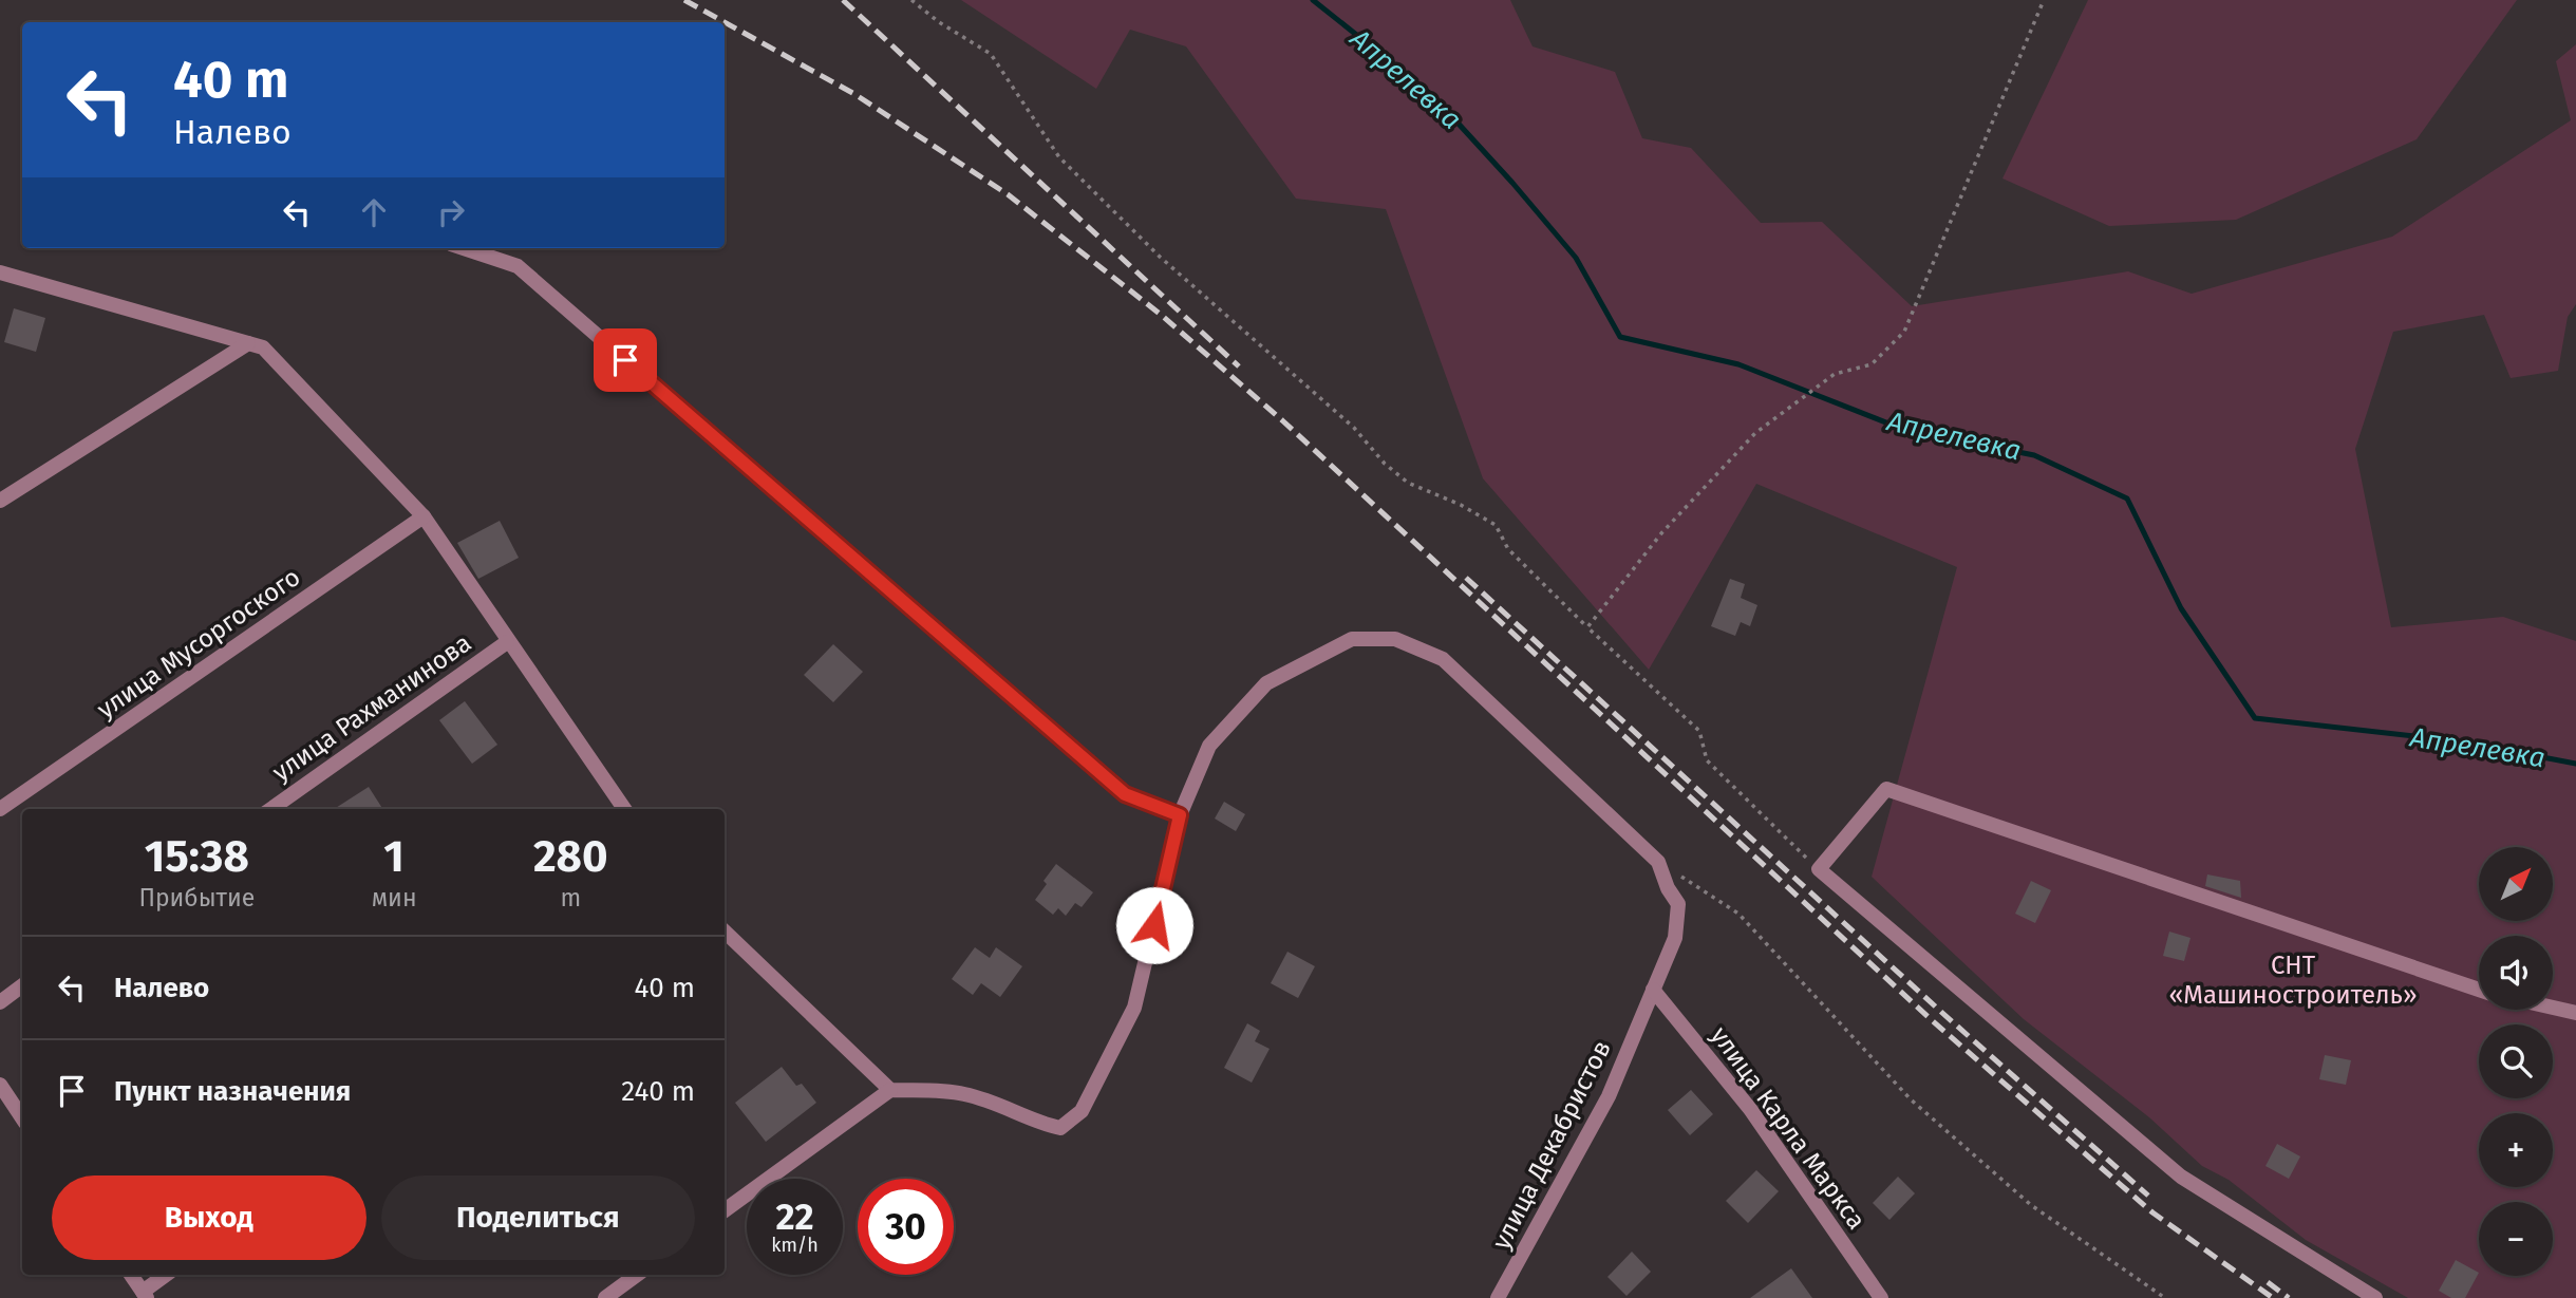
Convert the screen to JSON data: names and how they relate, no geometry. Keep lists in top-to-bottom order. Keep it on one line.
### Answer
{"streets":{"street":["улица Мусоргоского","улица Рахманинова","улица Карла Маркса","улица Декабристов"]},"crossings":[["улица Карла Маркса","улица Декабристов"]],"water":["Апрелевка"],"parks":["СНТ «Машиностроитель»"],"north":"top right","page":{"turn":["40 m","Налево"],"eta":["15:38","Прибытие","1","мин","280","m"],"map_buttons":["+","−"],"list":[{"name":"Налево","value":"40 m"},{"name":"Пункт назначения","value":"240 m"}],"buttons":["Выход","Поделиться"],"speed":"22 km/h","limit":"30"}}
